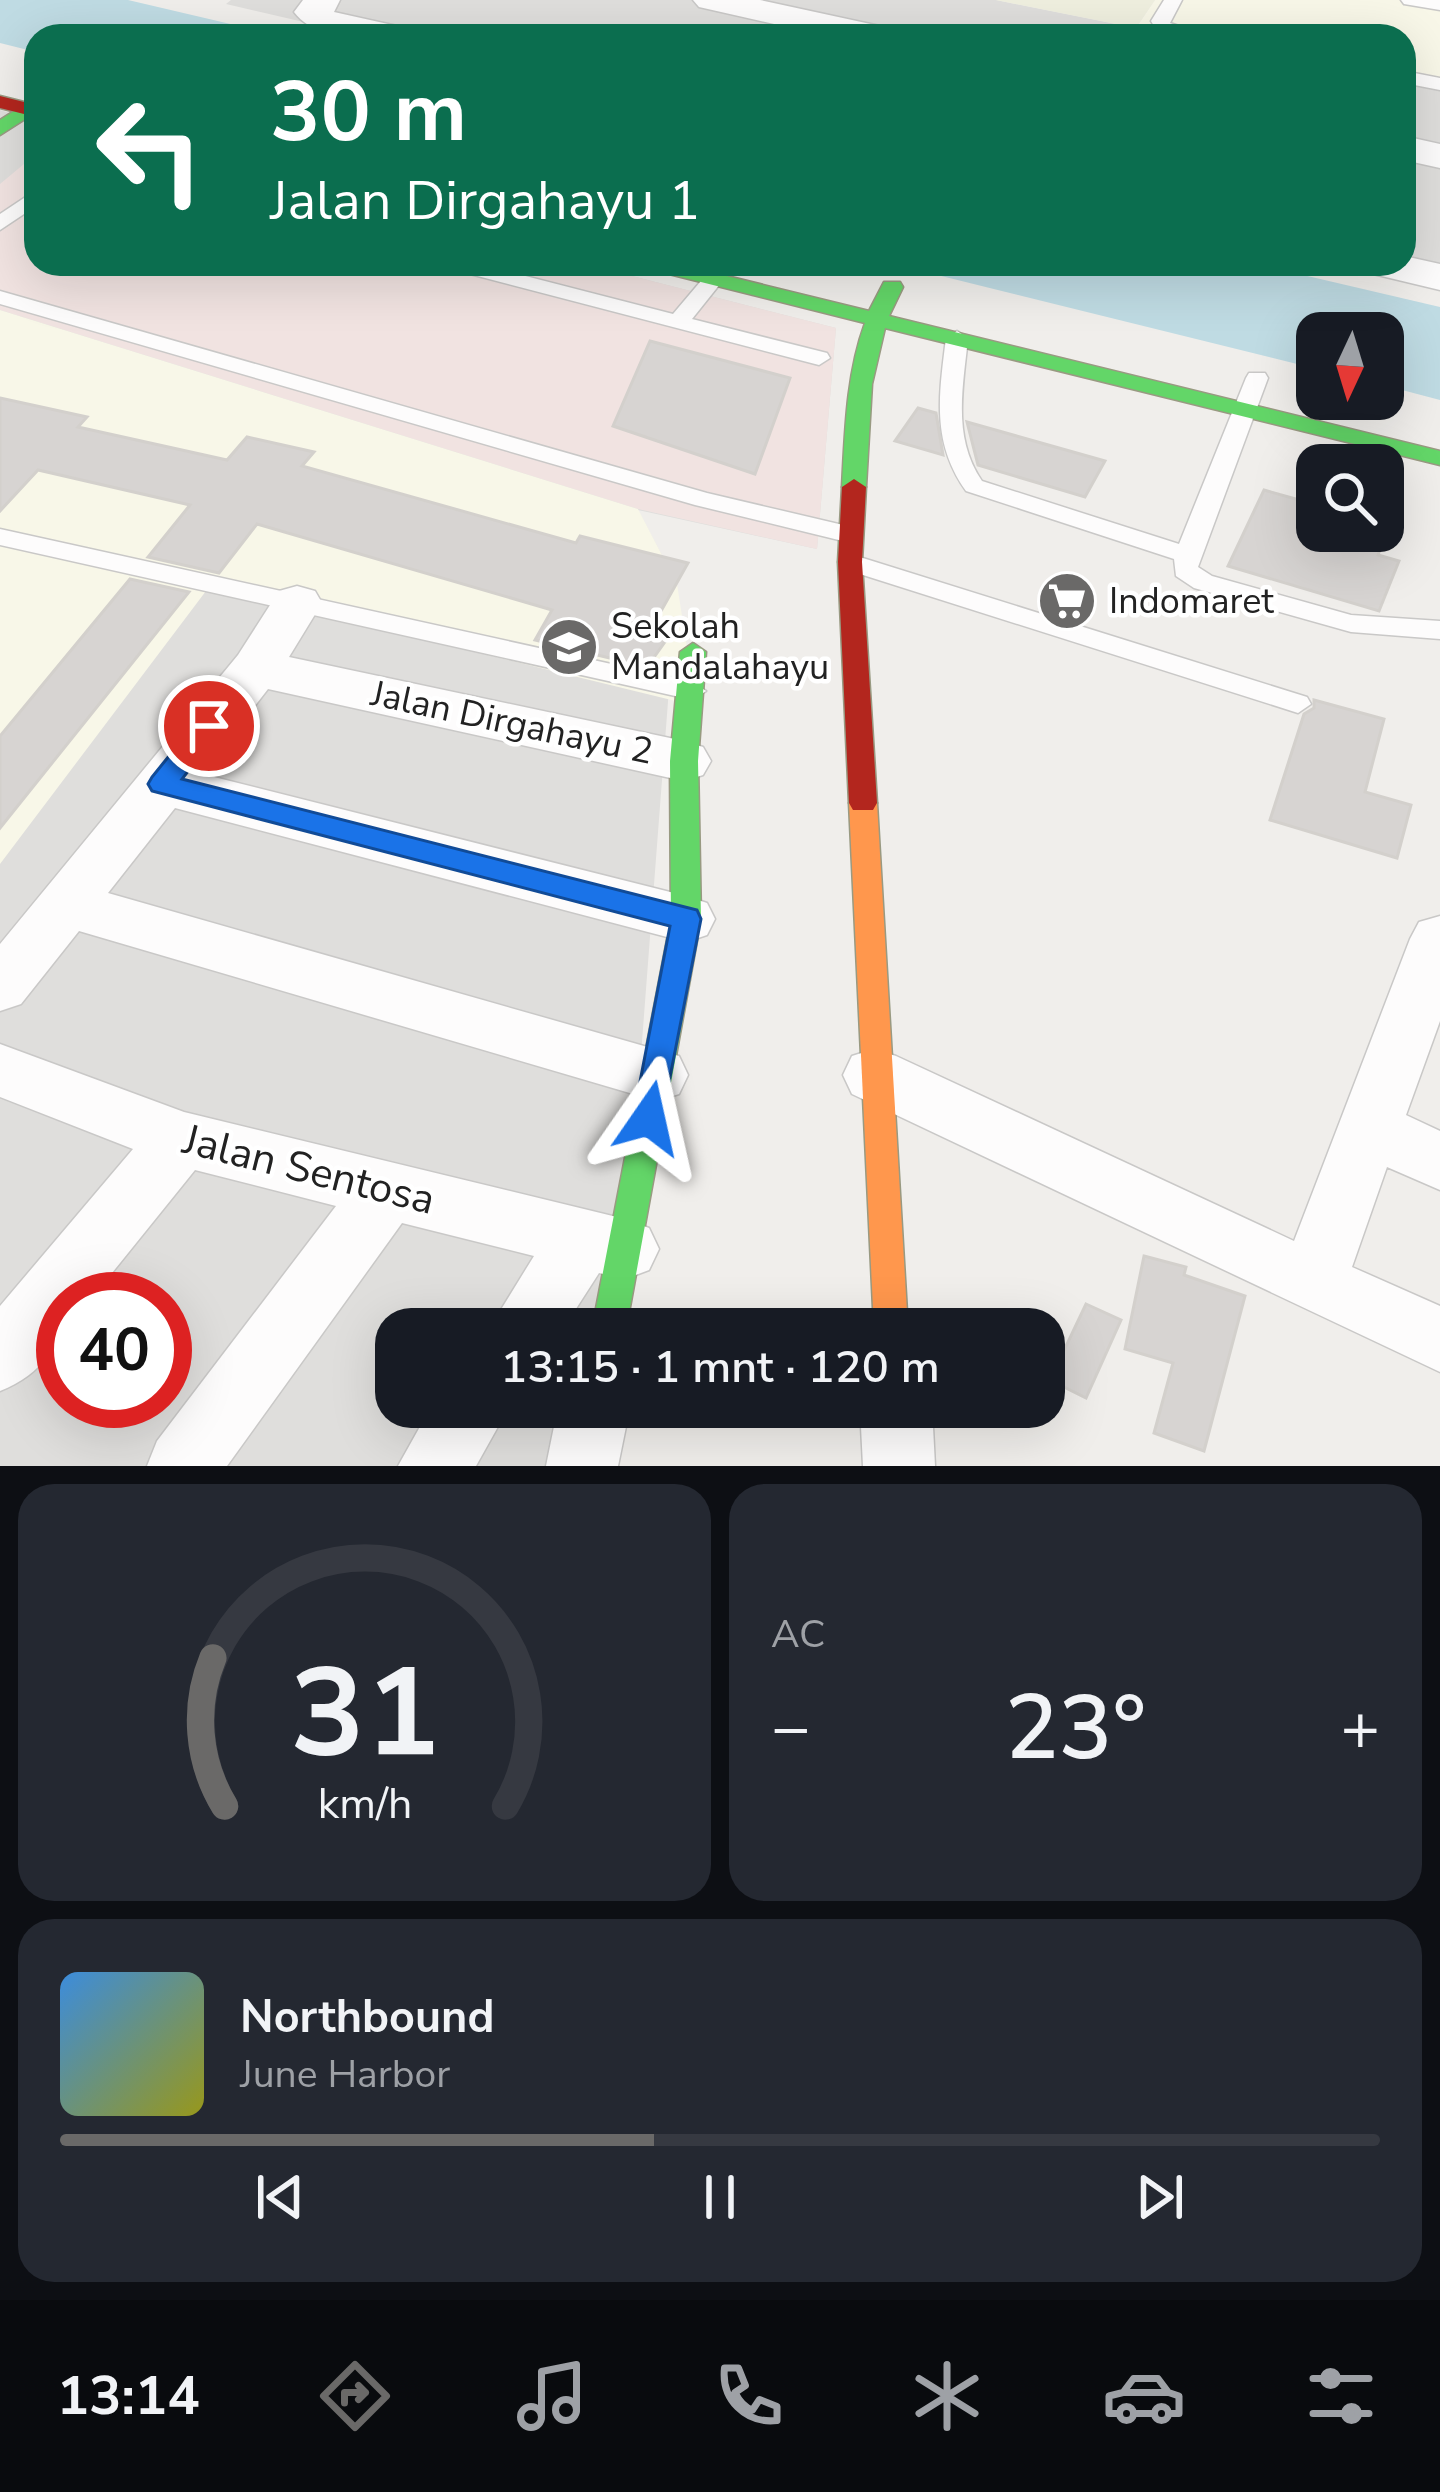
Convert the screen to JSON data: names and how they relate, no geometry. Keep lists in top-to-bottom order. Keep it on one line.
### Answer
{"streets":{"street":["Jalan Dirgahayu 2","Jalan Sentosa"]},"crossings":[["Jalan Dirgahayu 2","Jalan Sentosa"]],"places":{"supermarket":["Indomaret"],"school or university":["Sekolah Mandalahayu"]},"north":"bottom","page":{"turn":["30 m","Jalan Dirgahayu 1"],"limit":"40","trip":"13:15 · 1 mnt · 120 m","tile":"AC","heat":["−","23°","+"],"song":["Northbound","June Harbor"],"tabs":"13:14","gauge":["31","km/h"]}}
